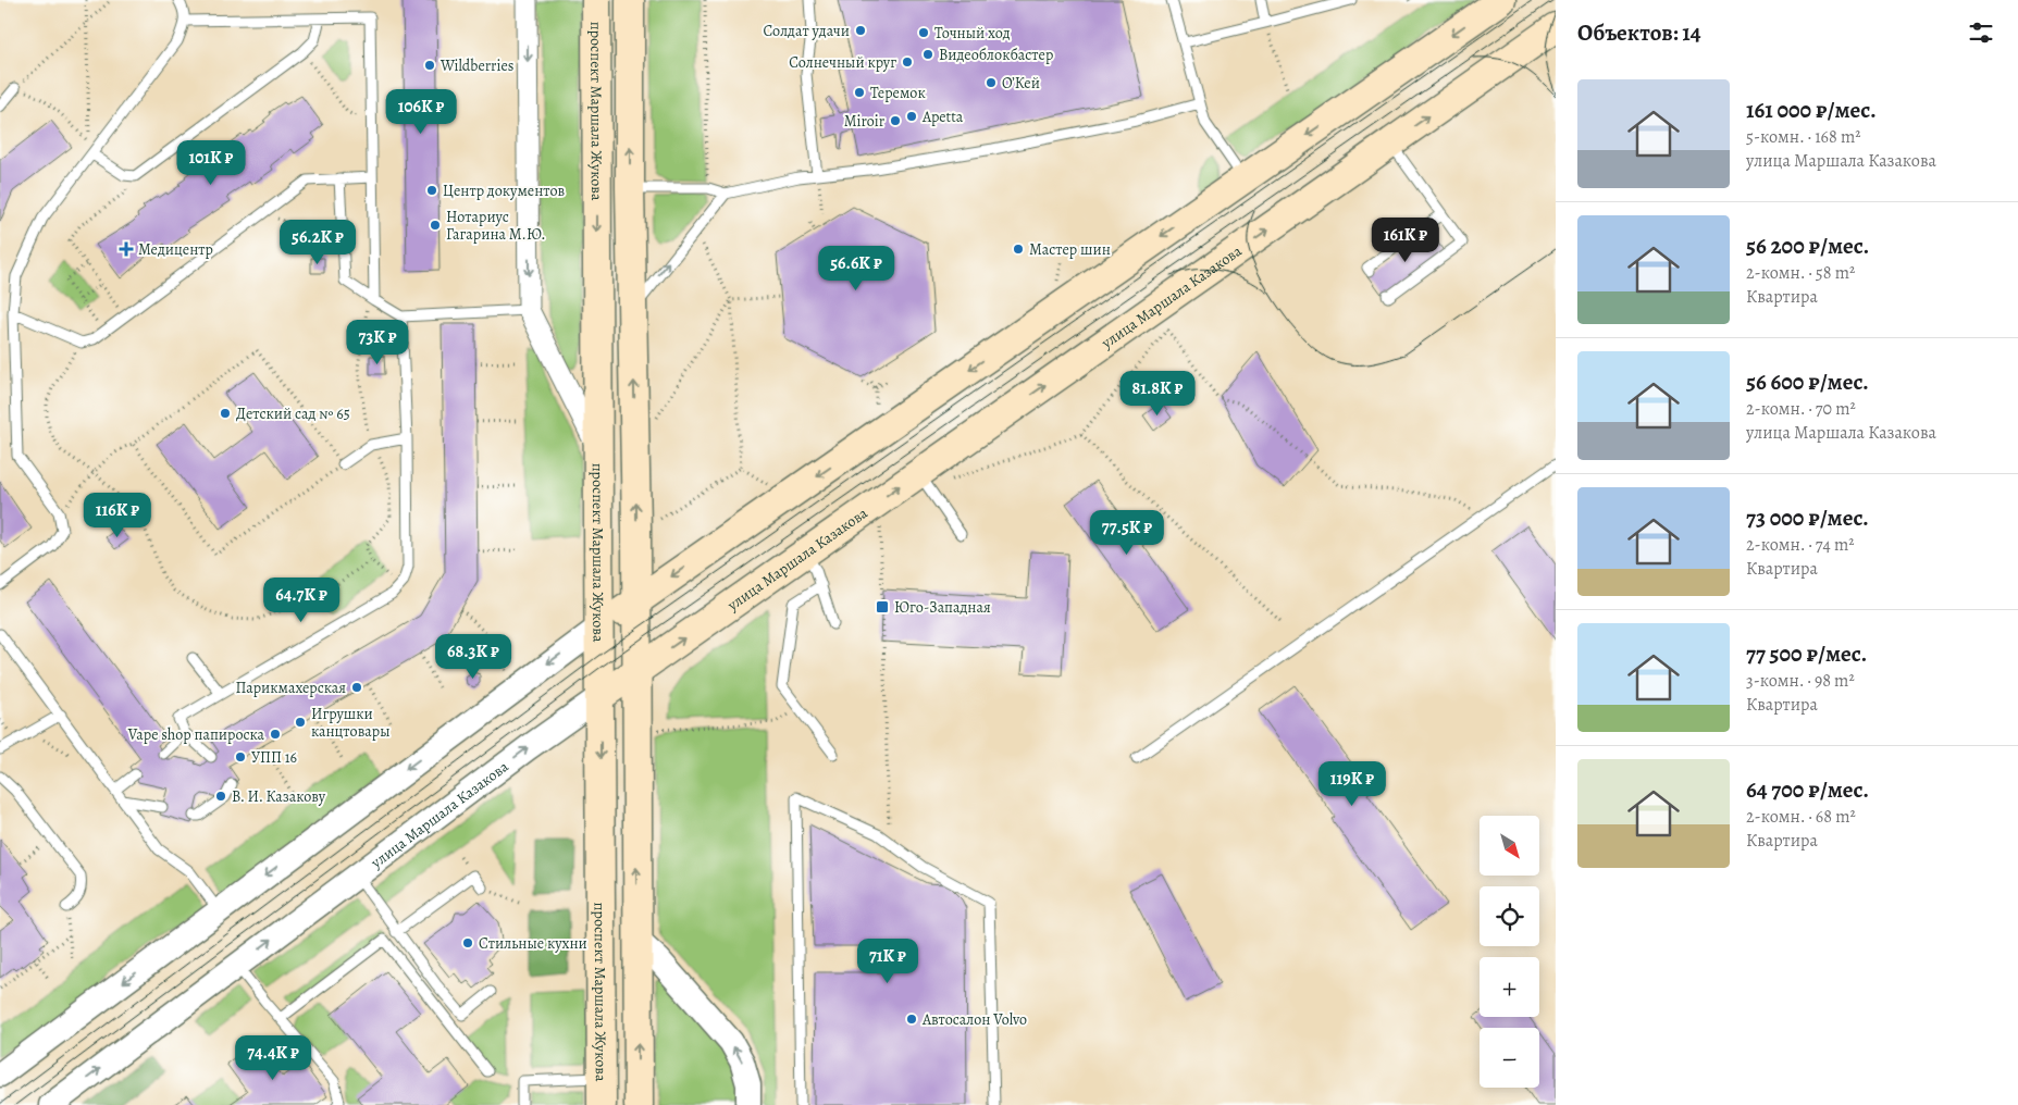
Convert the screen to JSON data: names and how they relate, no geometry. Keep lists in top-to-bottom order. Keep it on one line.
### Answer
{"streets":{"main road":["проспект Маршала Жукова","улица Маршала Казакова"]},"crossings":[["проспект Маршала Жукова","улица Маршала Казакова"]],"places":{"other":["Солдат удачи","Точный ход","Видеоблокбастер","Солнечный круг","Wildberries","О’Кей","Теремок","Apetta","Miroir","Центр документов","Нотариус Гагарина М.Ю.","Мастер шин","Детский сад № 65","Парикмахерская","Игрушки канцтовары","Vape shop папироска","УПП 16","В. И. Казакову","Стильные кухни","Автосалон Volvo"],"health":["Медицентр"],"transit":["Юго-Западная"]},"north":"bottom right","page":{"heading":"Объектов: 14","list":[{"name":"161 000 ₽/мес.","note":"5-комн. · 168 m² · улица Маршала Казакова"},{"name":"56 200 ₽/мес.","note":"2-комн. · 58 m² · Квартира"},{"name":"56 600 ₽/мес.","note":"2-комн. · 70 m² · улица Маршала Казакова"},{"name":"73 000 ₽/мес.","note":"2-комн. · 74 m² · Квартира"},{"name":"77 500 ₽/мес.","note":"3-комн. · 98 m² · Квартира"},{"name":"64 700 ₽/мес.","note":"2-комн. · 68 m² · Квартира"}],"price":["106K ₽","101K ₽","161K ₽","56.2K ₽","56.6K ₽","73K ₽","81.8K ₽","116K ₽","77.5K ₽","64.7K ₽","68.3K ₽","119K ₽","71K ₽","74.4K ₽"],"map_buttons":["+","−"]}}
